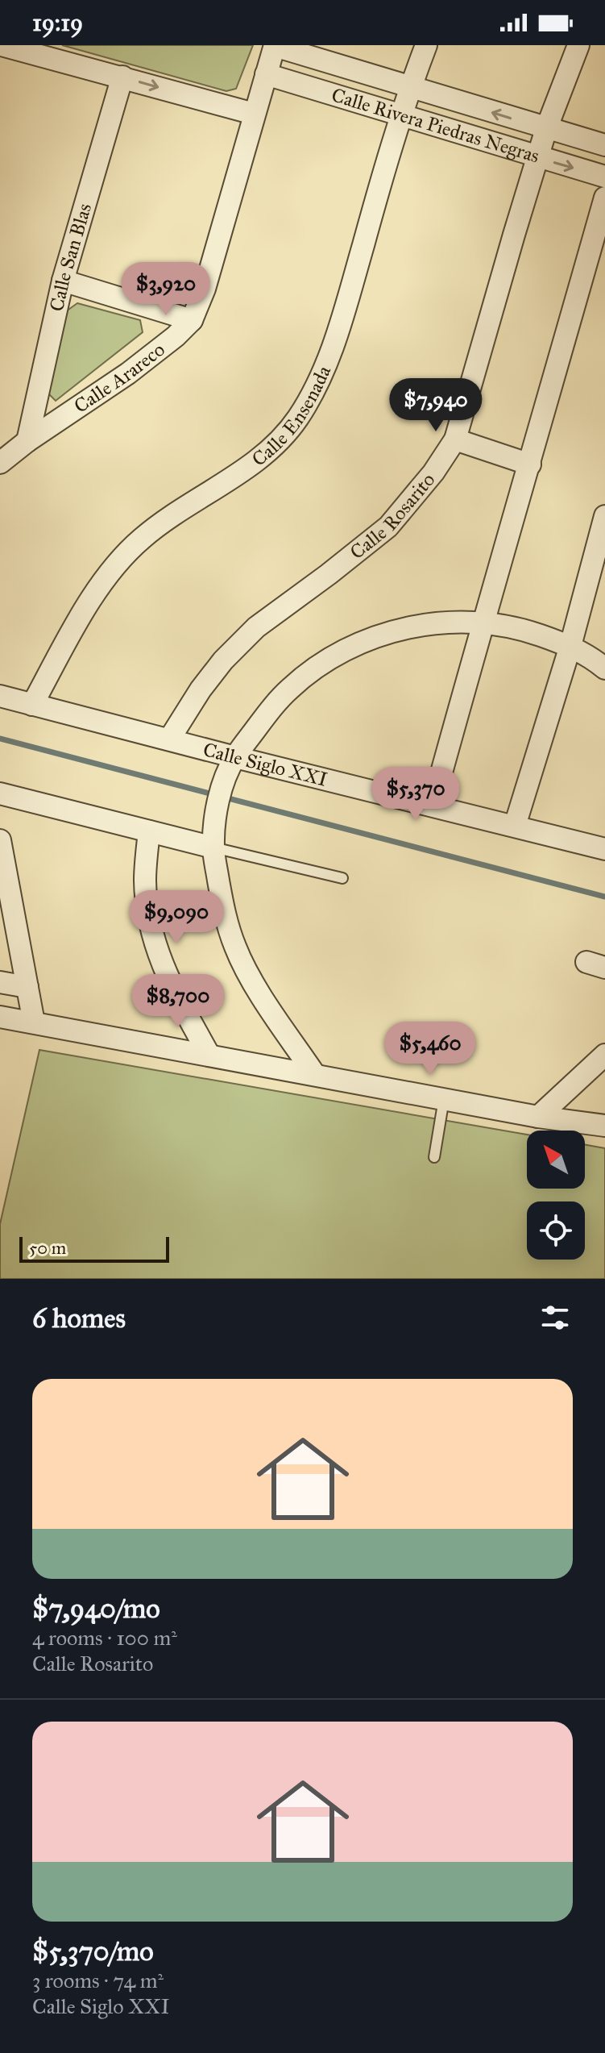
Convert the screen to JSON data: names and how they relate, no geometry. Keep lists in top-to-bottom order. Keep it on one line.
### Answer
{"streets":{"street":["Calle Rivera Piedras Negras","Calle San Blas","Calle Arareco","Calle Ensenada","Calle Rosarito","Calle Siglo XXI"]},"crossings":[["Calle Rivera Piedras Negras","Calle Arareco"],["Calle Rivera Piedras Negras","Calle Ensenada"],["Calle Rivera Piedras Negras","Calle Rosarito"],["Calle San Blas","Calle Arareco"],["Calle Ensenada","Calle Siglo XXI"],["Calle Rosarito","Calle Siglo XXI"]],"scale_bar":"50 m","north":"top left","page":{"status":"19:19","price":["$3,920","$7,940","$5,370","$9,090","$8,700","$5,460"],"scale":"50 m","heading":"6 homes","list":[{"name":"$7,940/mo","note":"4 rooms · 100 m² · Calle Rosarito"},{"name":"$5,370/mo","note":"3 rooms · 74 m² · Calle Siglo XXI"}]}}
